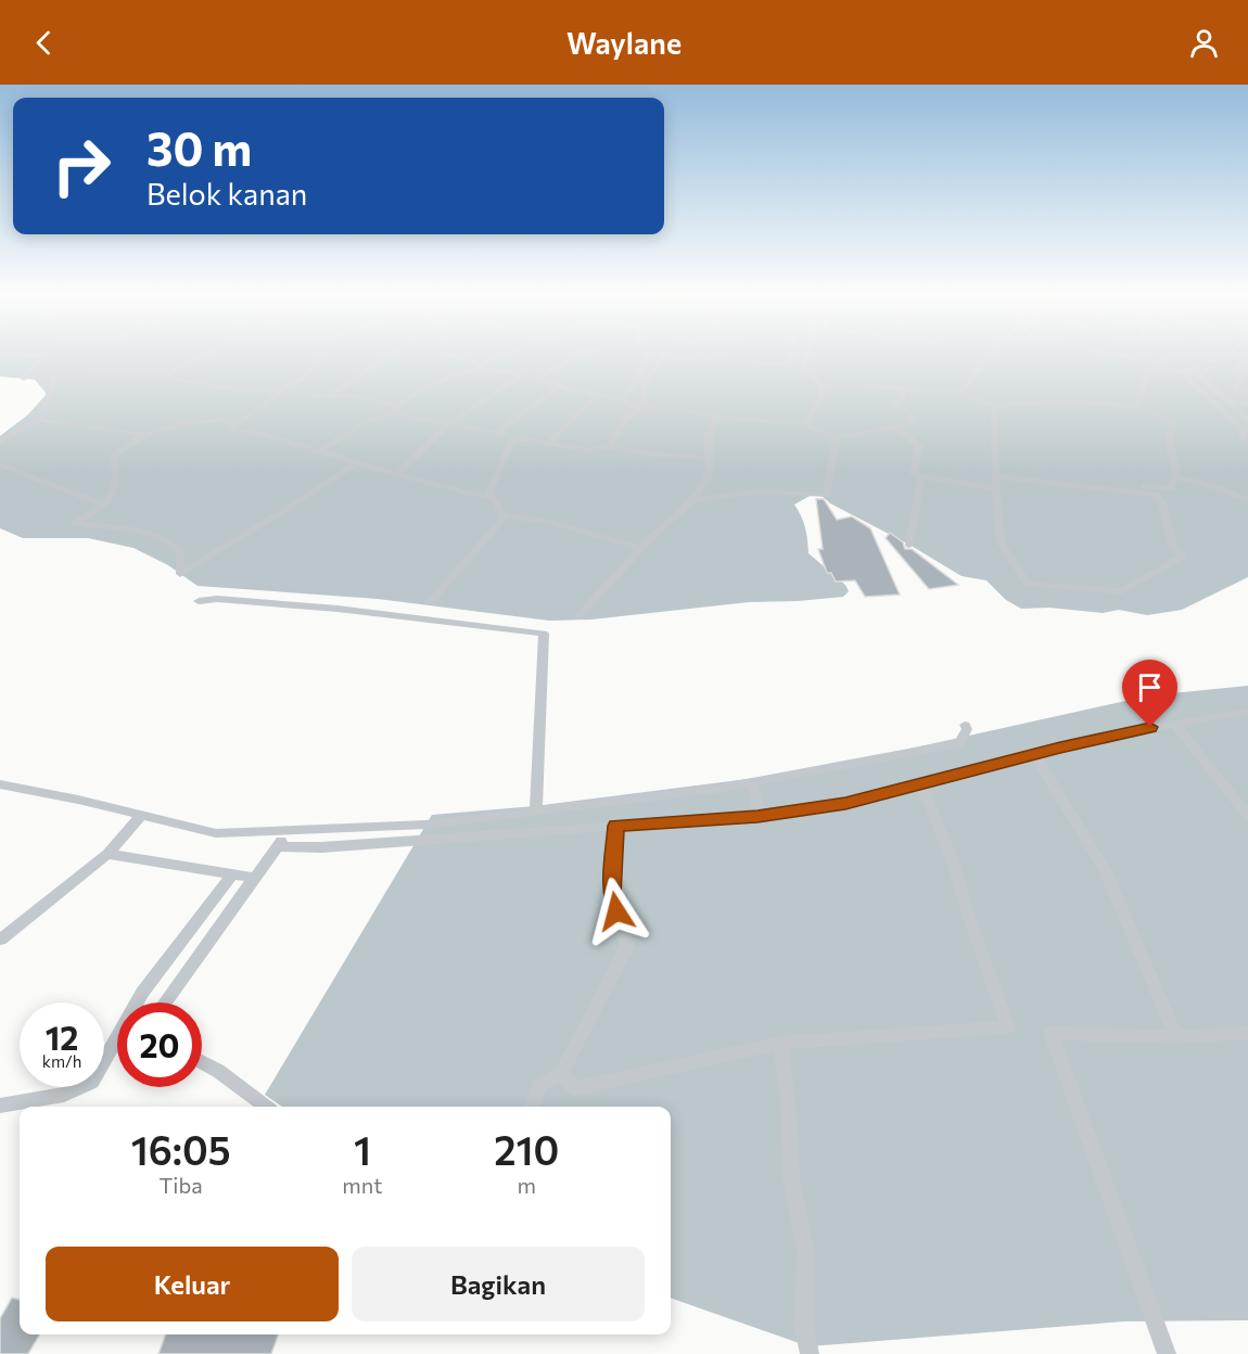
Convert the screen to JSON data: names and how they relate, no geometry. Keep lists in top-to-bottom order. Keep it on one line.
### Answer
{"page":{"header":"Waylane","turn":["30 m","Belok kanan"],"speed":"12 km/h","limit":"20","eta":["16:05","Tiba","1","mnt","210","m"],"buttons":["Keluar","Bagikan"]}}
